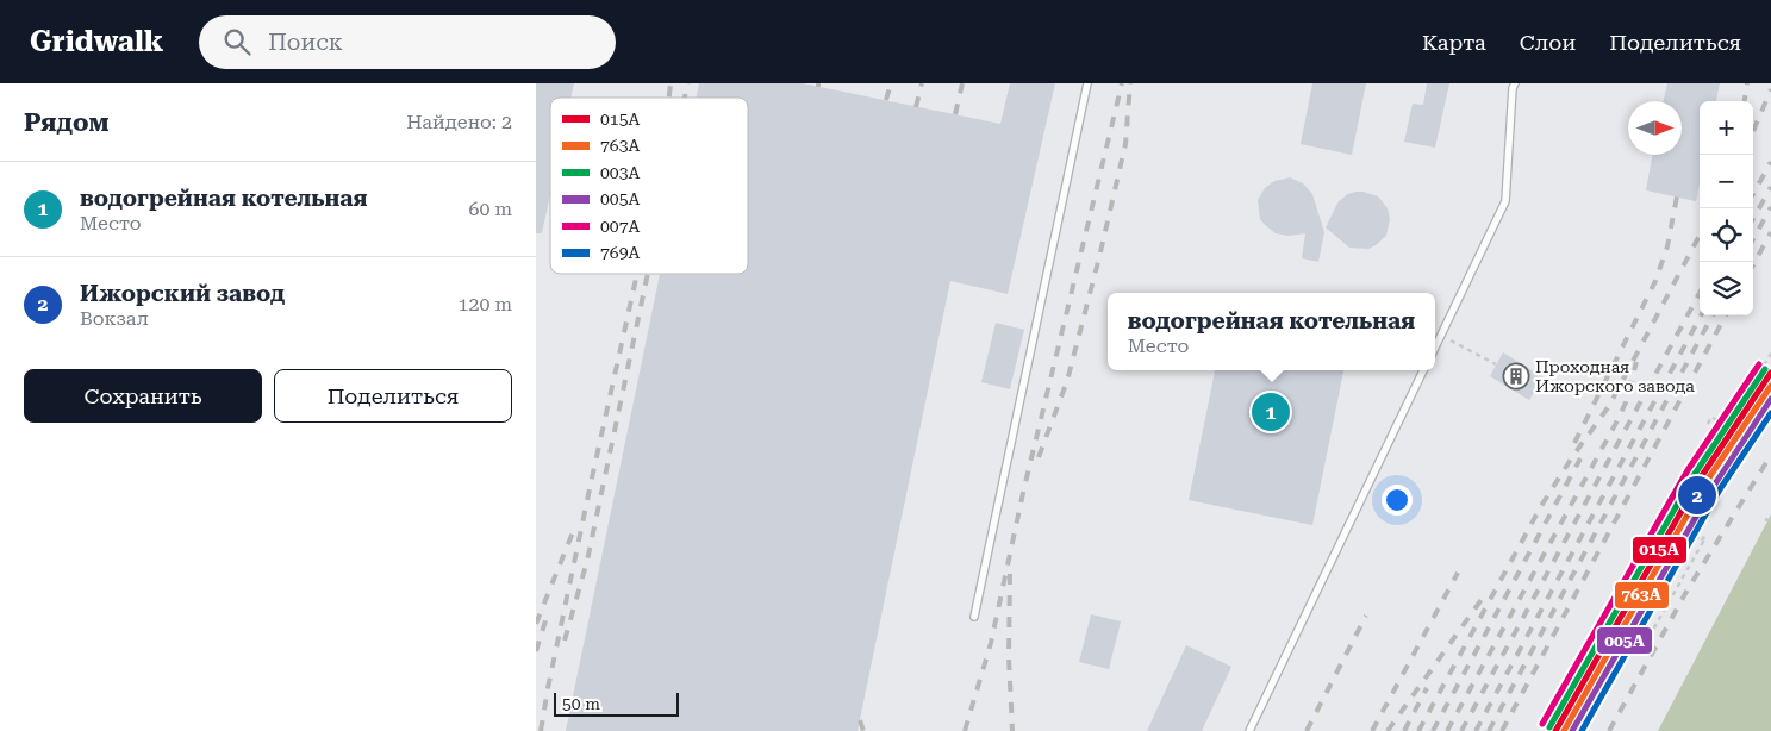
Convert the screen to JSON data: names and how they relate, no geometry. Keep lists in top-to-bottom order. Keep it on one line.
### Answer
{"places":{"building":["Проходная Ижорского завода"]},"lines":["transit line 007А","transit line 003А","transit line 015А","transit line 763А","transit line 005А","transit line 769А"],"legend":["015А","763А","003А","005А","007А","769А"],"scale_bar":"50 m","north":"right","page":{"header":"Gridwalk","search":"Поиск","nav":["Карта","Слои","Поделиться"],"heading":["Рядом","Найдено: 2"],"map_buttons":["+","−"],"list":[{"mark":"1","name":"водогрейная котельная","note":"Место","value":"60 m"},{"mark":"2","name":"Ижорский завод","note":"Вокзал","value":"120 m"}],"popup":["водогрейная котельная","Место"],"buttons":["Сохранить","Поделиться"],"pins":["1","2"],"scale":"50 m"}}
